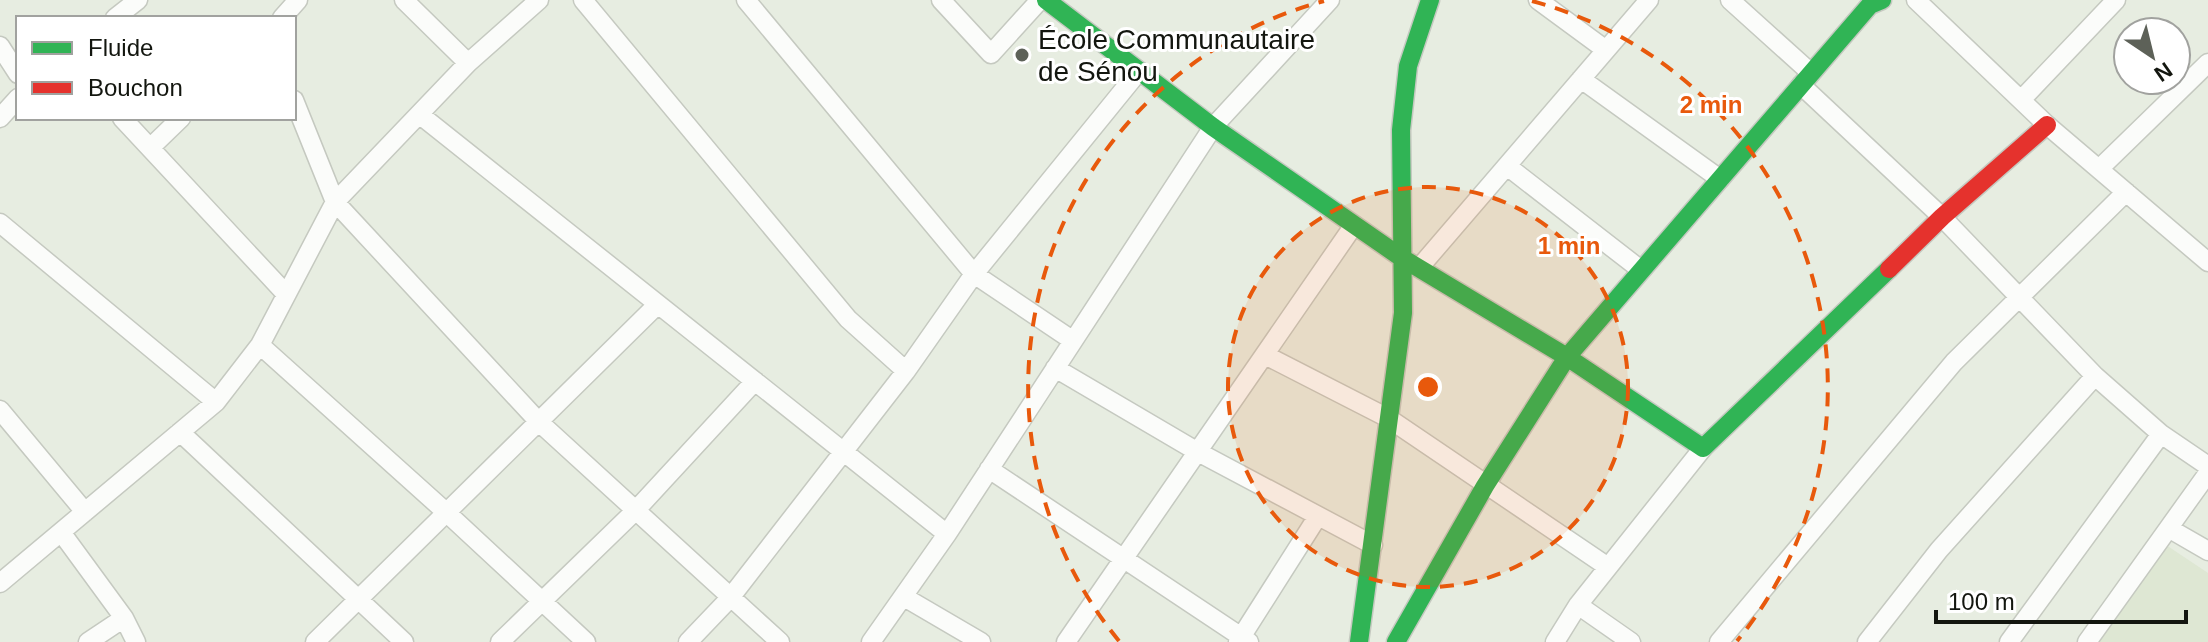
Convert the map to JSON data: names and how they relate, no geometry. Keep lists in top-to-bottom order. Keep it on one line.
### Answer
{"places":["École Communautaire de Sénou"],"legend":["Fluide","Bouchon"],"scale_bar":"100 m","north":"bottom right","rings":["2 min","1 min"]}
